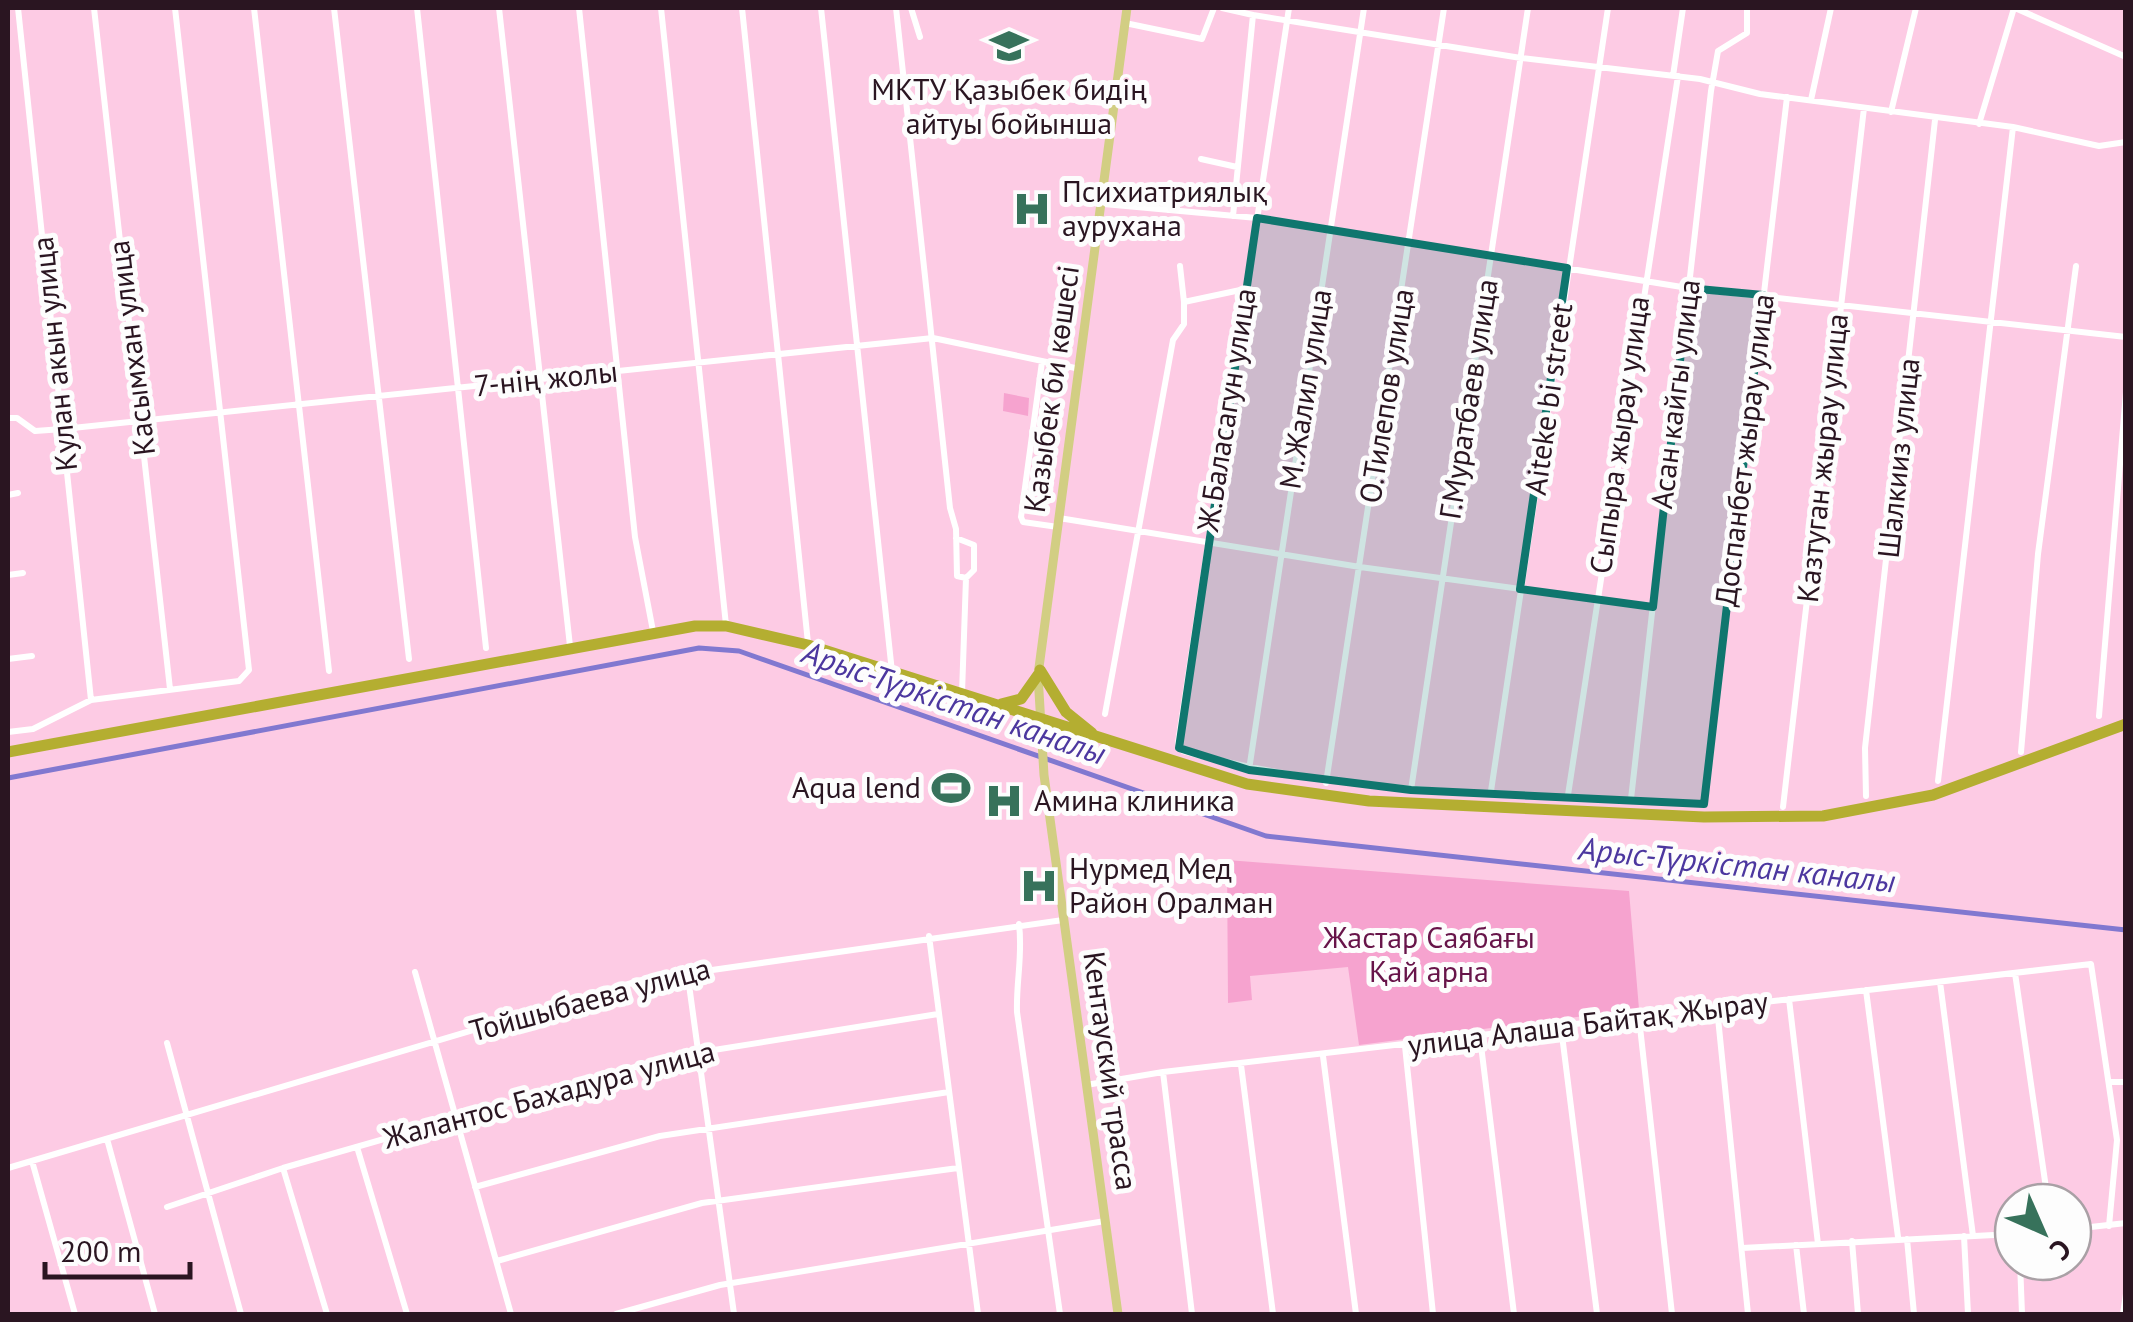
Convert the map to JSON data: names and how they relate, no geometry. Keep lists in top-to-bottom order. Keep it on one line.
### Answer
{"streets":{"main road":["Қазыбек би көшесі","Кентауский трасса"],"street":["Касымхан улица","Кулан акын улица","7-нің жолы","М.Жалил улица","Асан кайгы улица","О.Тилепов улица","Г.Муратбаев улица","Aiteke bi street","Ж.Баласагун улица","Сыпыра жырау улица","Доспанбет жырау улица","Казтуган жырау улица","Шалкииз улица","Тойшыбаева улица","улица Алаша Байтақ Жырау","Жалантос Бахадура улица"]},"crossings":[["Касымхан улица","7-нің жолы"],["Кулан акын улица","7-нің жолы"],["7-нің жолы","Қазыбек би көшесі"],["Қазыбек би көшесі","Кентауский трасса"],["М.Жалил улица","Ж.Баласагун улица"],["Асан кайгы улица","Доспанбет жырау улица"],["Тойшыбаева улица","Кентауский трасса"],["улица Алаша Байтақ Жырау","Кентауский трасса"]],"water":["Арыс-Түркістан каналы"],"parks":["Жастар Саябағы Қай арна"],"places":{"school or university":["МКТУ Қазыбек бидің айтуы бойынша"],"hospital":["Психиатриялық аурухана","Амина клиника","Нурмед Мед Район Оралман"],"sports":["Aqua lend"]},"scale_bar":"200 m","north":"bottom right"}
